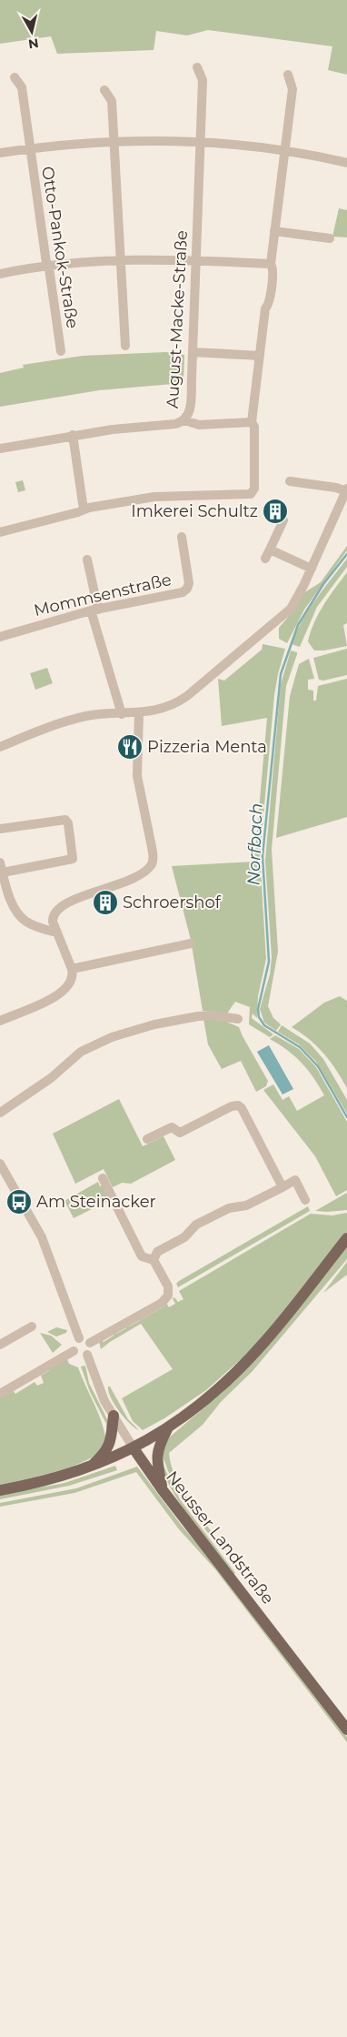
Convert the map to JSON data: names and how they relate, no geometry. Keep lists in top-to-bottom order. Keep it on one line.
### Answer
{"streets":{"main road":["Neusser Landstraße"],"street":["Otto-Pankok-Straße","August-Macke-Straße","Mommsenstraße"]},"water":["Norfbach"],"places":{"building":["Imkerei Schultz","Schroershof"],"restaurant":["Pizzeria Menta"],"bus stop":["Am Steinacker"]},"north":"bottom"}
